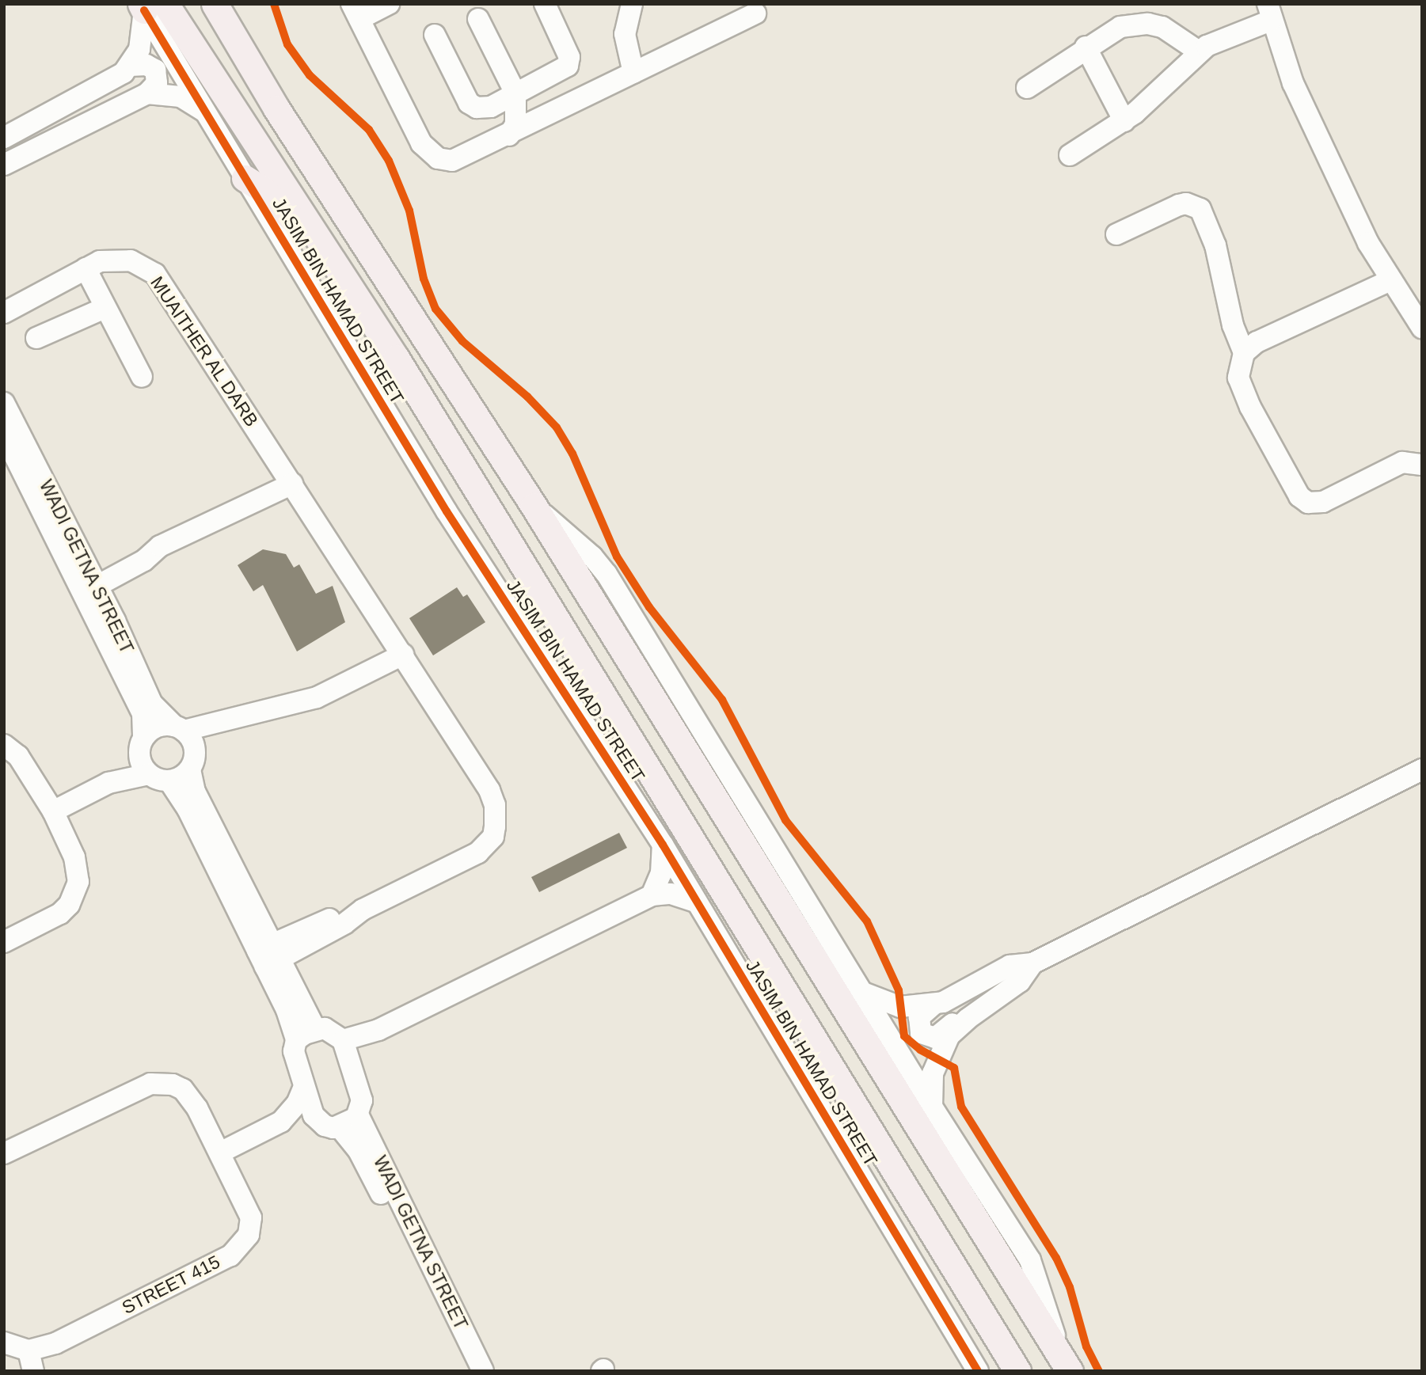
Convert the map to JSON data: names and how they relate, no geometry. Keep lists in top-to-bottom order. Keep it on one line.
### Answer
{"streets":{"main road":["JASIM BIN HAMAD STREET"],"street":["MUAITHER AL DARB","WADI GETNA STREET","STREET 415"]}}
